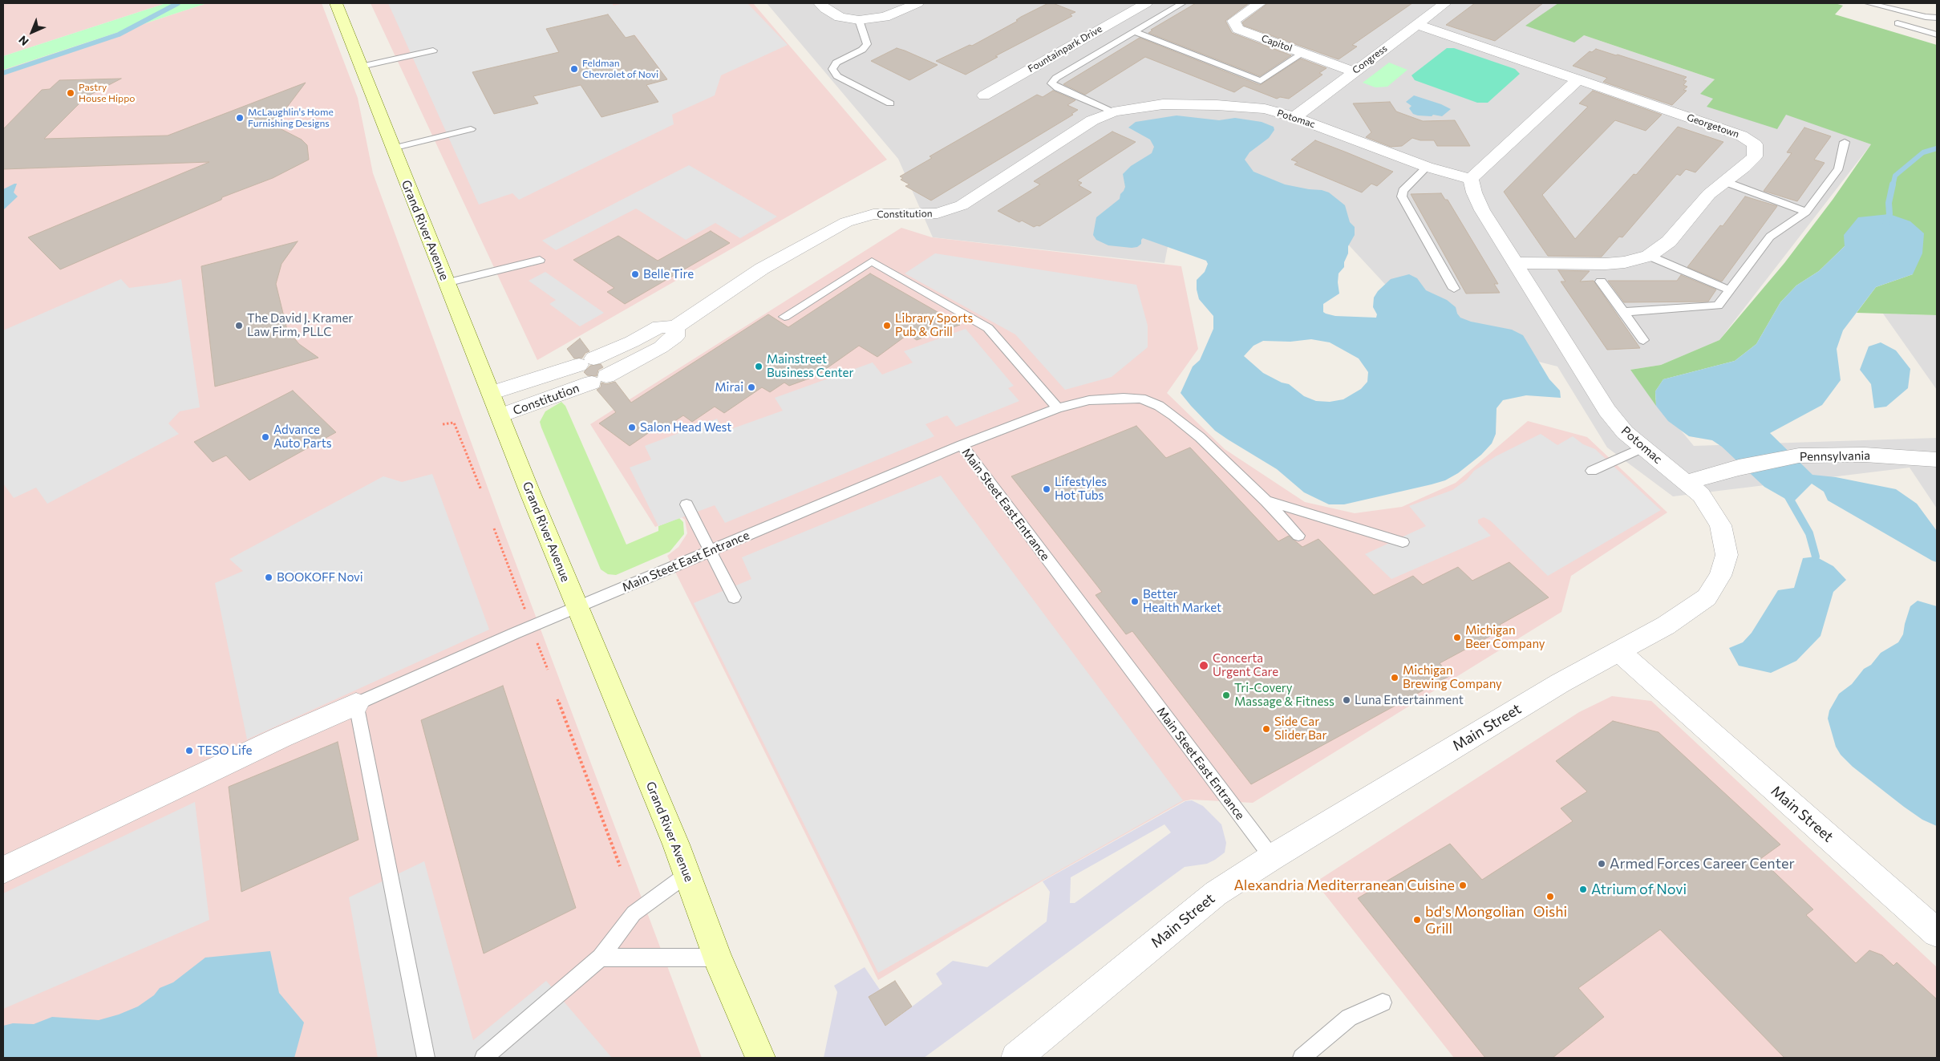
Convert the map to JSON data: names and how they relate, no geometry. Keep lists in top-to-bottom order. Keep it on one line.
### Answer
{"streets":{"main road":["Grand River Avenue"],"street":["Capitol","Fountainpark Drive","Congress","Potomac","Georgetown","Constitution","Pennsylvania","Main Street"],"lane":["Main Steet East Entrance"]},"crossings":[["Capitol","Congress"],["Congress","Potomac"],["Congress","Georgetown"],["Potomac","Georgetown"],["Potomac","Constitution"],["Potomac","Pennsylvania"],["Potomac","Main Street"],["Constitution","Grand River Avenue"],["Grand River Avenue","Main Steet East Entrance"],["Main Steet East Entrance","Main Street"]],"places":["Feldman Chevrolet of Novi","Pastry House Hippo","McLaughlin's Home Furnishing Designs","Belle Tire","The David J. Kramer Law Firm, PLLC","Library Sports Pub & Grill","Mainstreet Business Center","Mirai","Salon Head West","Advance Auto Parts","Lifestyles Hot Tubs","BOOKOFF Novi","Better Health Market","Michigan Beer Company","Concerta Urgent Care","Michigan Brewing Company","Tri-Covery Massage & Fitness","Luna Entertainment","Side Car Slider Bar","TESO Life","Armed Forces Career Center","Alexandria Mediterranean Cuisine","Atrium of Novi","Oishi","bd's Mongolian Grill"],"north":"bottom left"}
